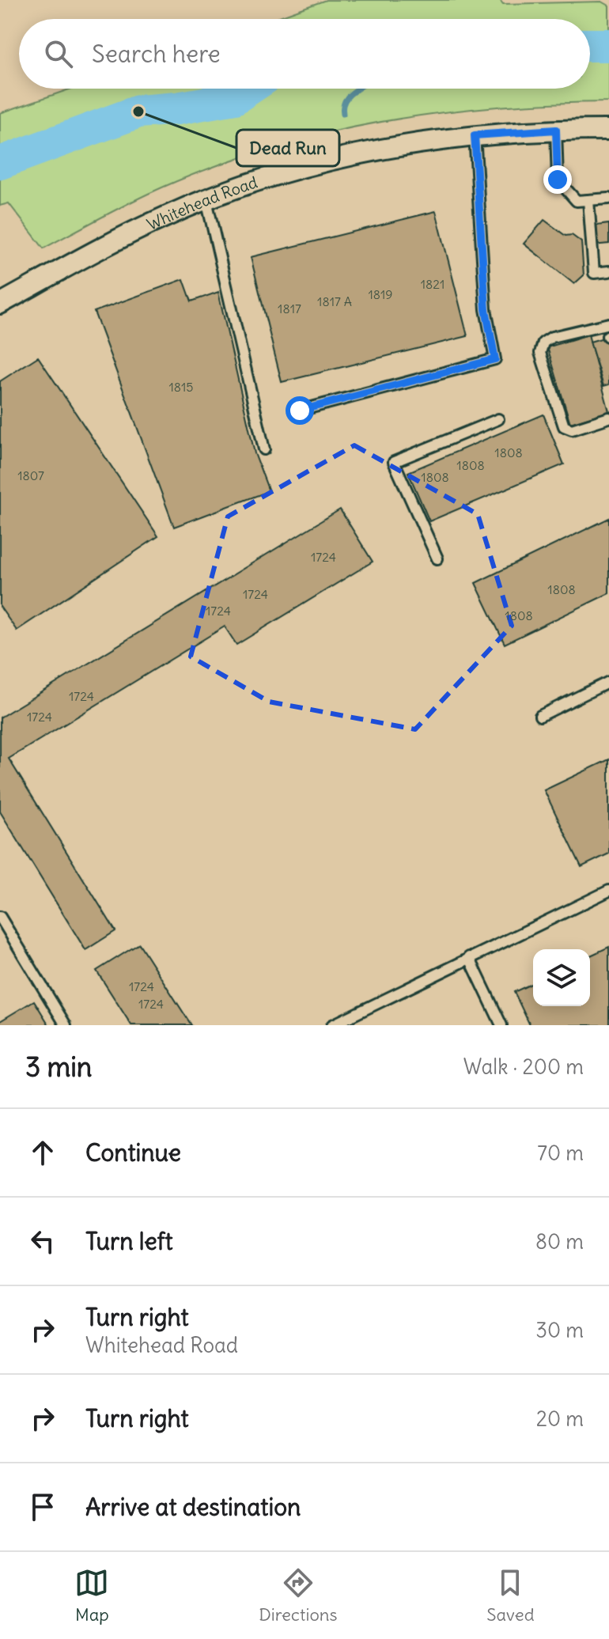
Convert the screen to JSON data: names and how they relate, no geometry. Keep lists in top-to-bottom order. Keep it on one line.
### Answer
{"streets":{"street":["Whitehead Road"]},"places":["Dead Run"],"house_numbers":["1821","1819","1817 A","1817","1815","1808","1808","1807","1808","1724","1808","1724","1724","1808","1724","1724","1724","1724"],"page":{"search":"Search here","heading":["3 min","Walk · 200 m"],"list":[["Continue","70 m"],["Turn left","80 m"],["Turn right","Whitehead Road","30 m"],["Turn right","20 m"],"Arrive at destination"],"nav":["Map","Directions","Saved"]}}
